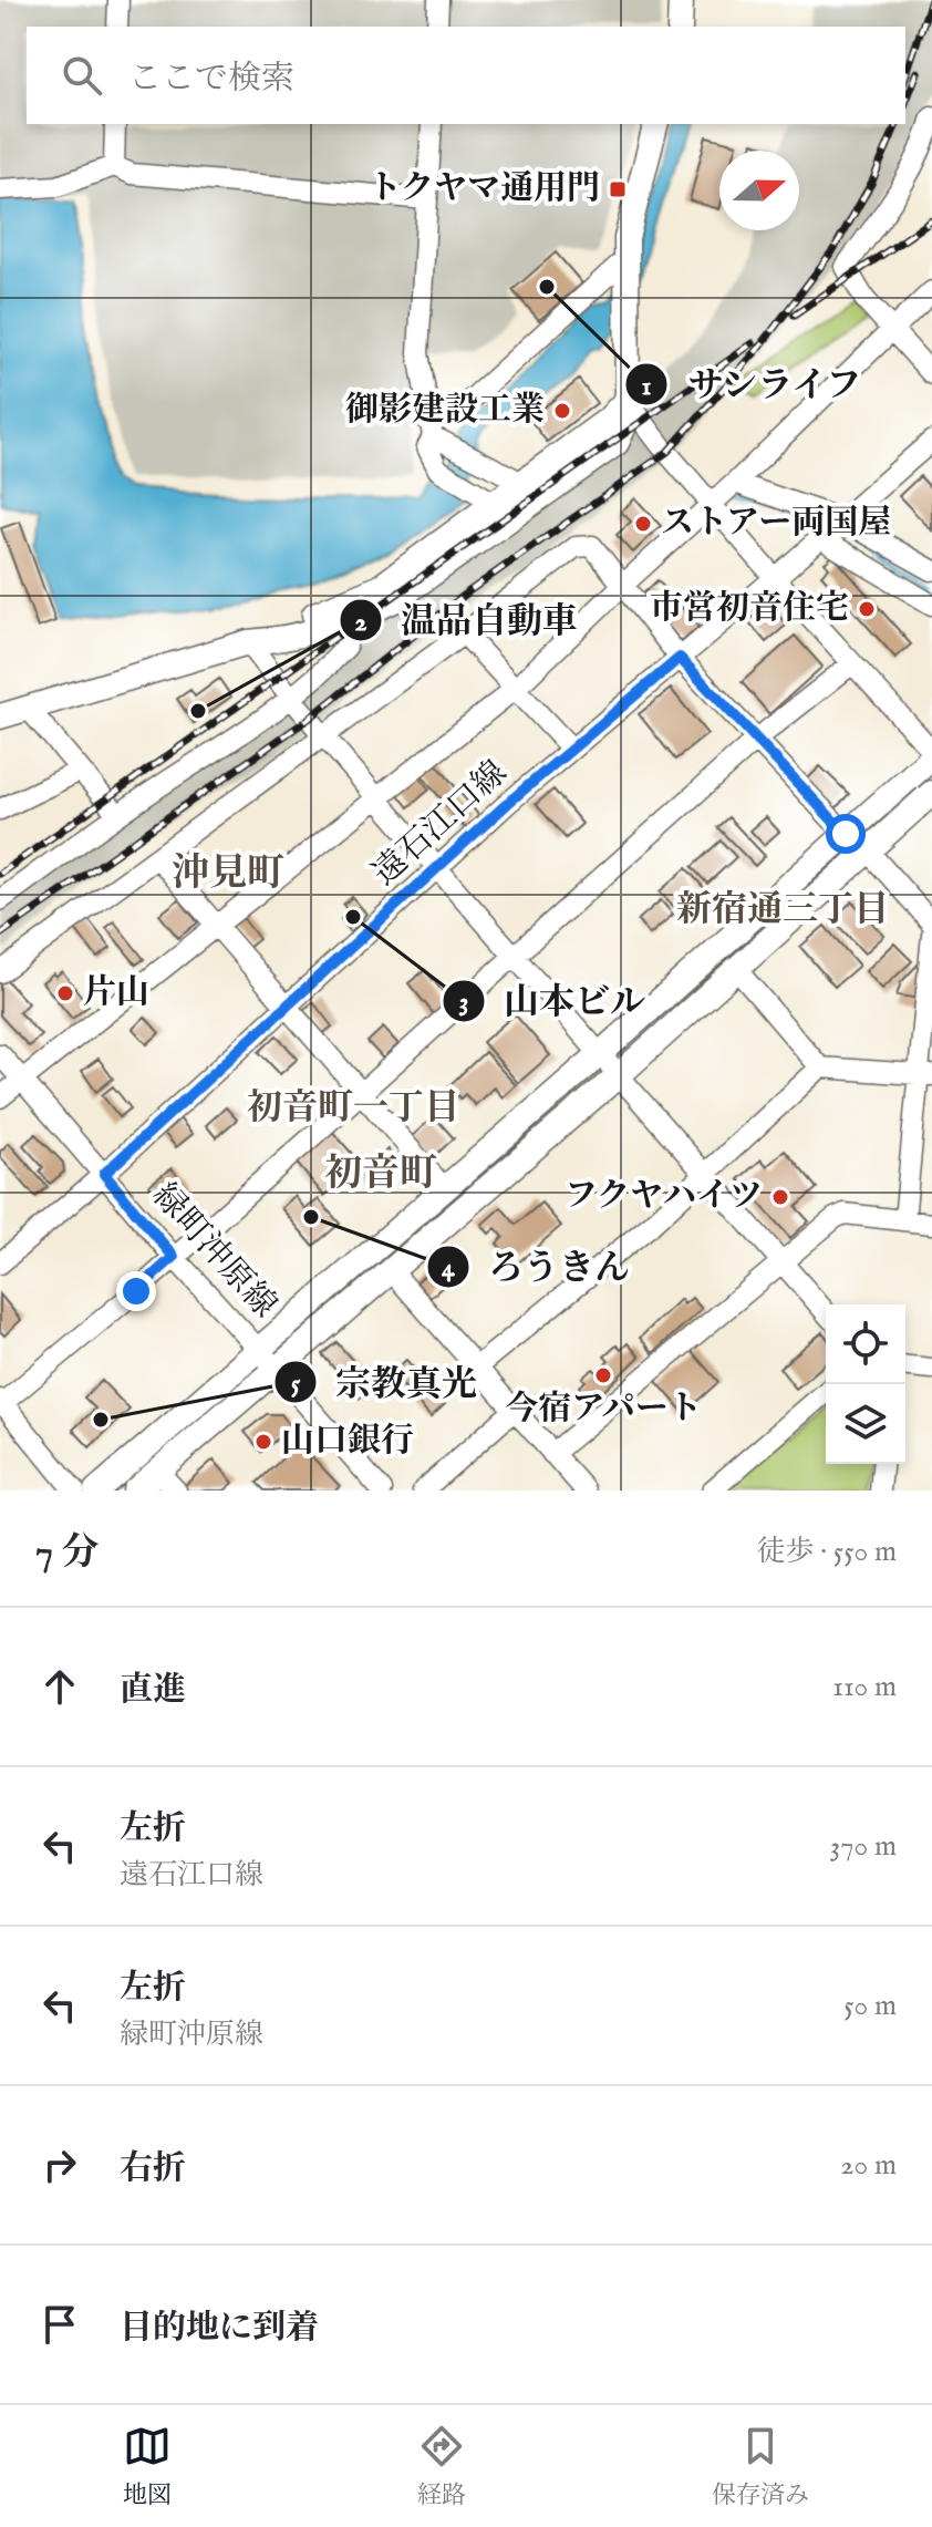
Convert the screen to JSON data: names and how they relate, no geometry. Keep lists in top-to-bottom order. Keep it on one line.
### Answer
{"streets":{"street":["遠石江口線","緑町沖原線"]},"crossings":[["遠石江口線","緑町沖原線"]],"districts":["沖見町","新宿通三丁目","初音町一丁目","初音町"],"places":{"transit":["トクヤマ通用門"],"other":["サンライフ","御影建設工業","ストアー両国屋","市営初音住宅","温品自動車","山本ビル","片山","フクヤハイツ","ろうきん","今宿アパート","宗教真光","山口銀行"]},"north":"right","page":{"search":"ここで検索","heading":["7 分","徒歩 · 550 m"],"list":[["直進","110 m"],["左折","遠石江口線","370 m"],["左折","緑町沖原線","50 m"],["右折","20 m"],"目的地に到着"],"nav":["地図","経路","保存済み"]}}
